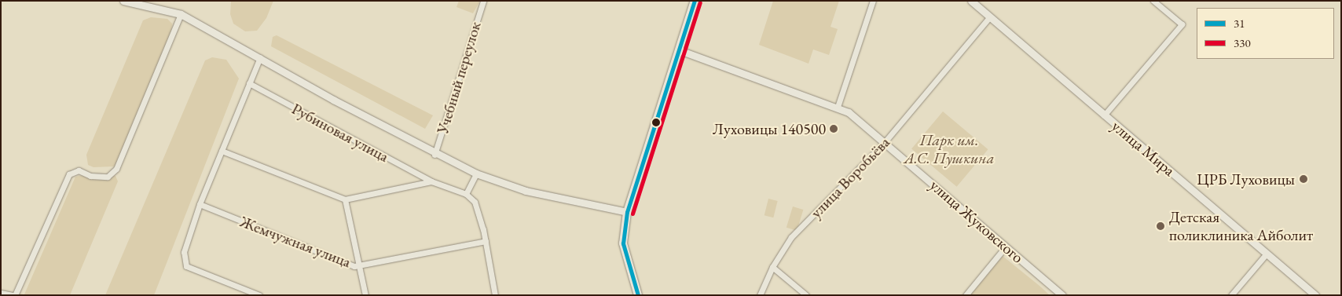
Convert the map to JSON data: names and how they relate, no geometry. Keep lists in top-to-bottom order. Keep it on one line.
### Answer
{"streets":{"street":["Учебный переулок","Рубиновая улица","улица Мира","улица Воробьёва","улица Жуковского","Жемчужная улица"]},"crossings":[["улица Мира","улица Воробьёва"],["улица Воробьёва","улица Жуковского"]],"parks":["Парк им. А.С. Пушкина"],"places":["Луховицы 140500","ЦРБ Луховицы","Детская поликлиника Айболит"],"lines":["transit line 31","transit line 330"],"legend":["31","330"]}
